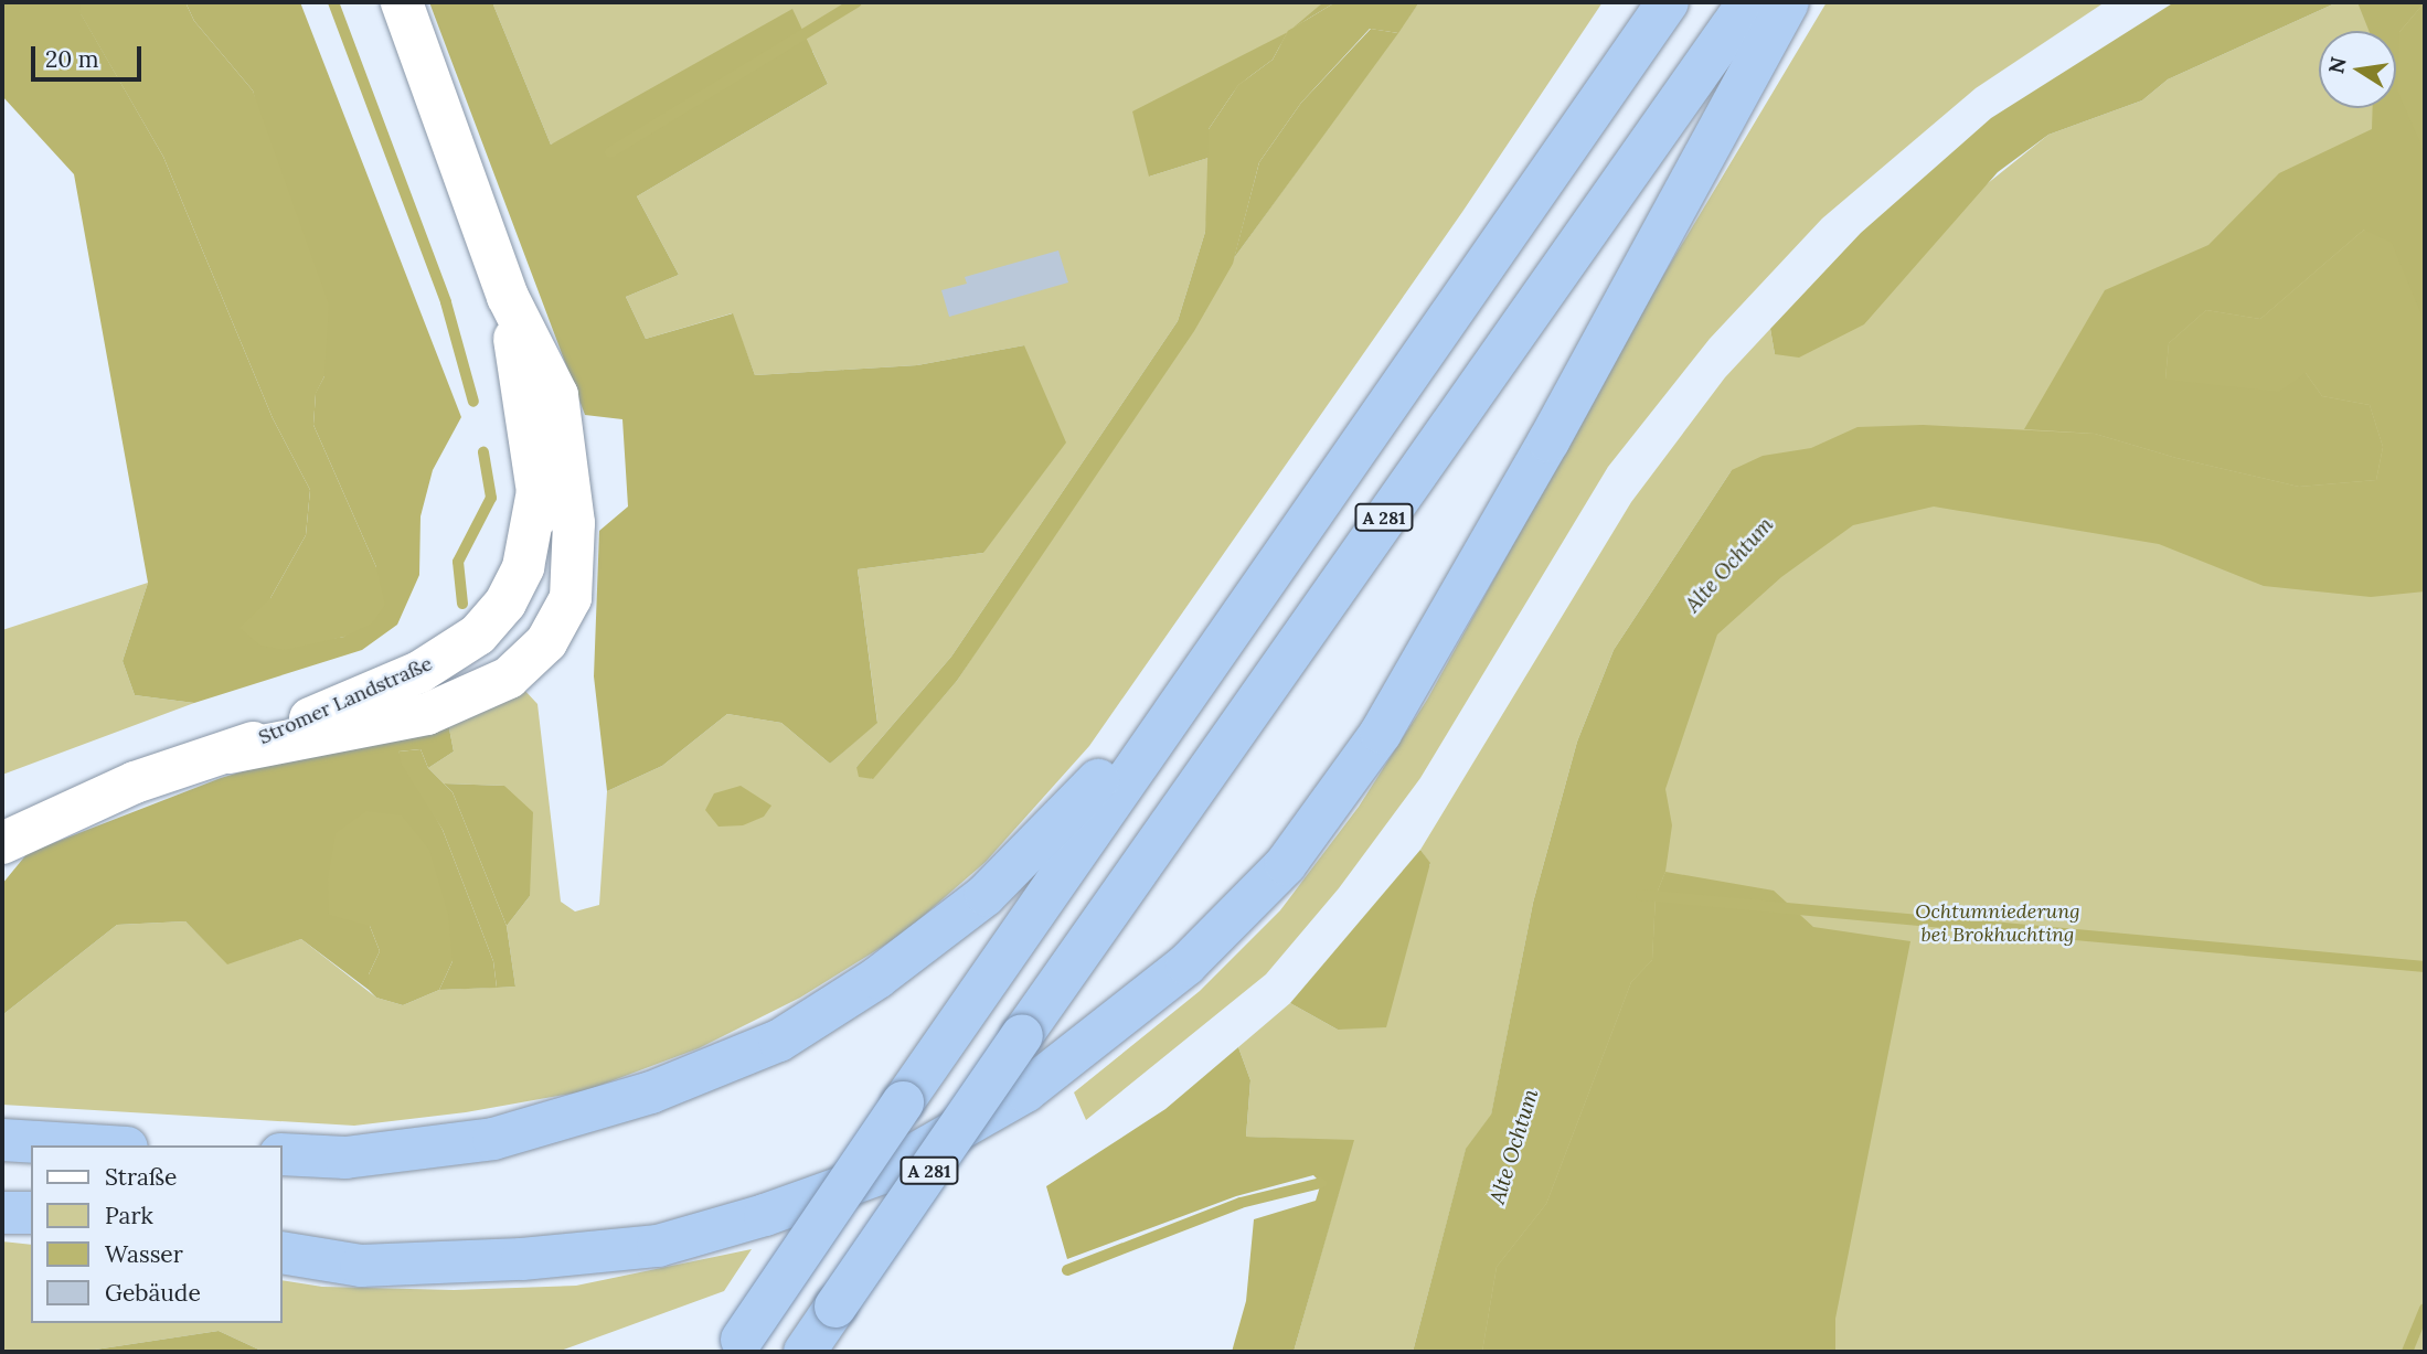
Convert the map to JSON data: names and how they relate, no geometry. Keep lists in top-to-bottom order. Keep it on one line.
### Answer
{"streets":{"highway":["A 281"],"street":["Stromer Landstraße"]},"water":["Alte Ochtum"],"parks":["Ochtumniederung bei Brokhuchting"],"legend":["Straße","Park","Wasser","Gebäude"],"scale_bar":"20 m","north":"left"}
